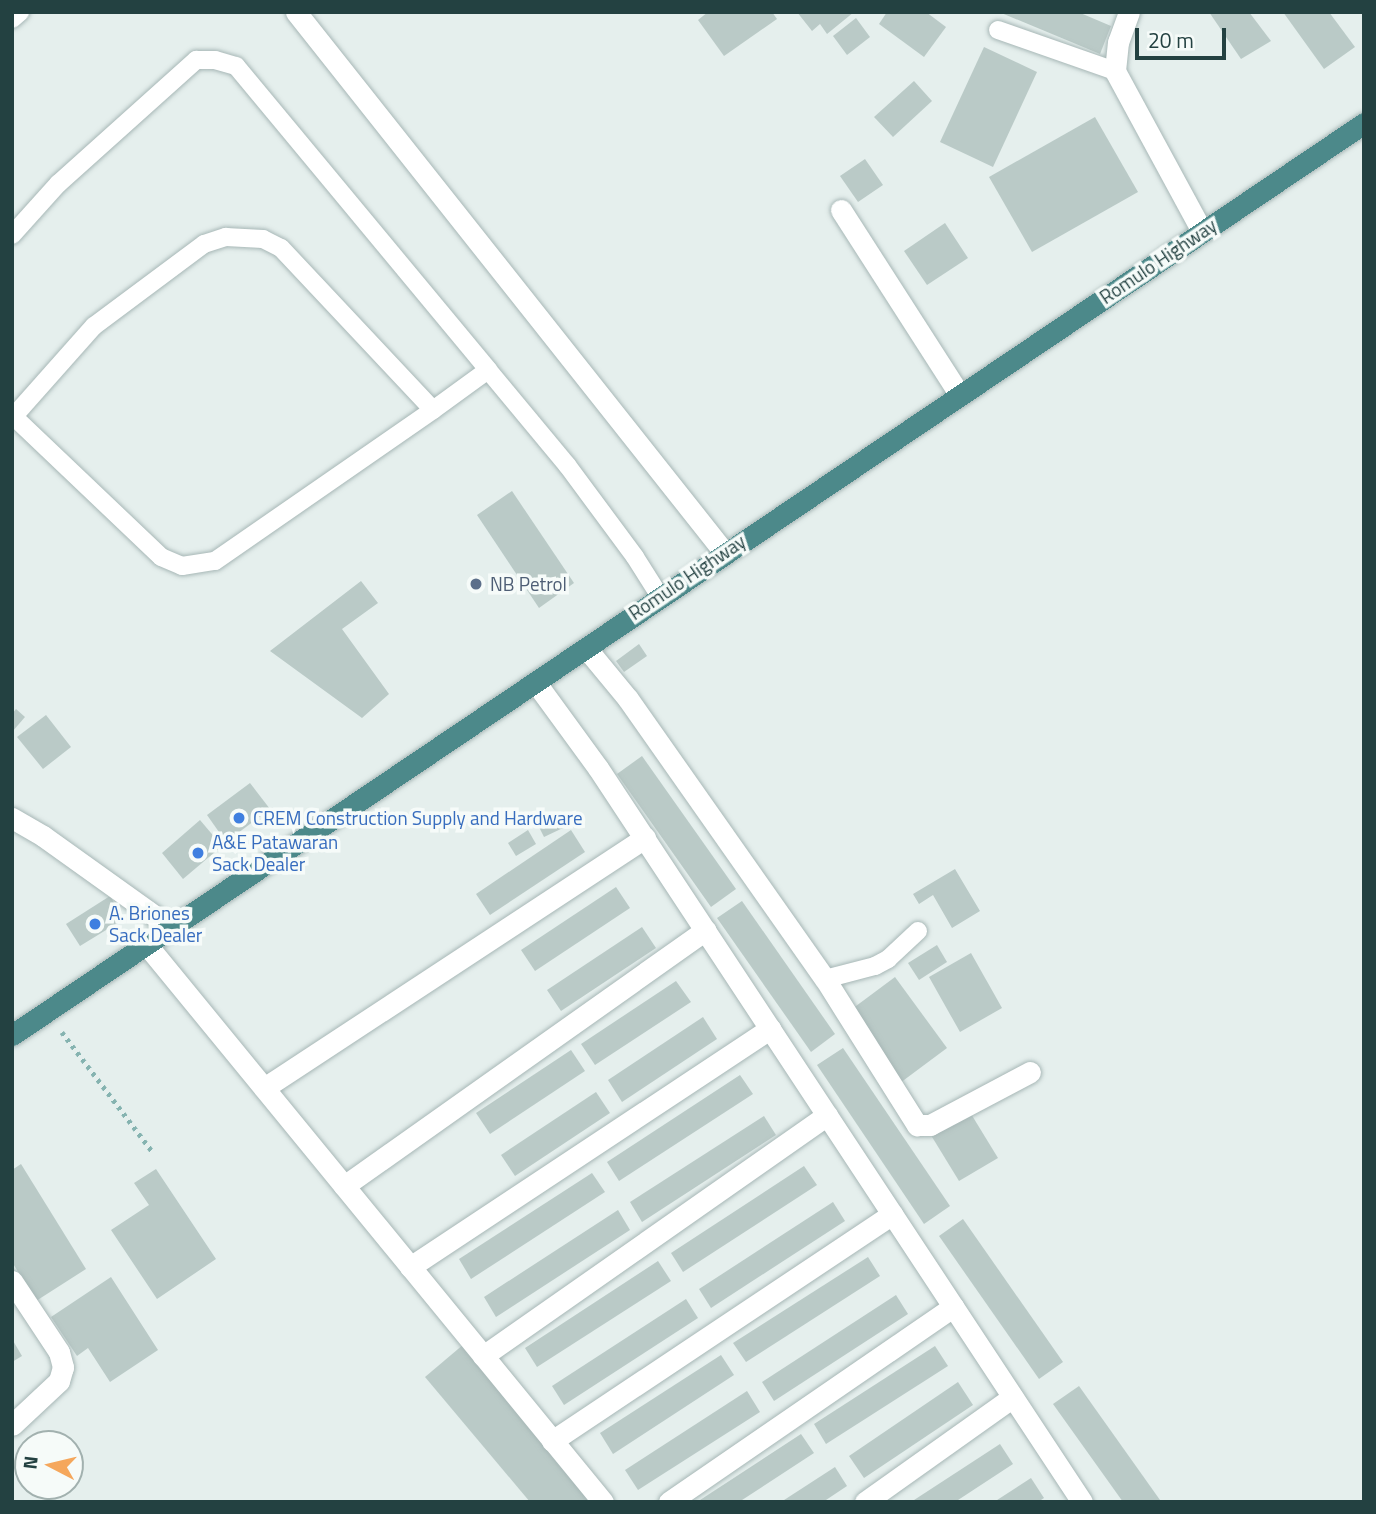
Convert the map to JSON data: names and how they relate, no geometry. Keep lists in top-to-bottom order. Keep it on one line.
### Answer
{"streets":{"highway":["Romulo Highway"]},"places":["NB Petrol","CREM Construction Supply and Hardware","A&E Patawaran Sack Dealer","A. Briones Sack Dealer"],"scale_bar":"20 m","north":"left"}
